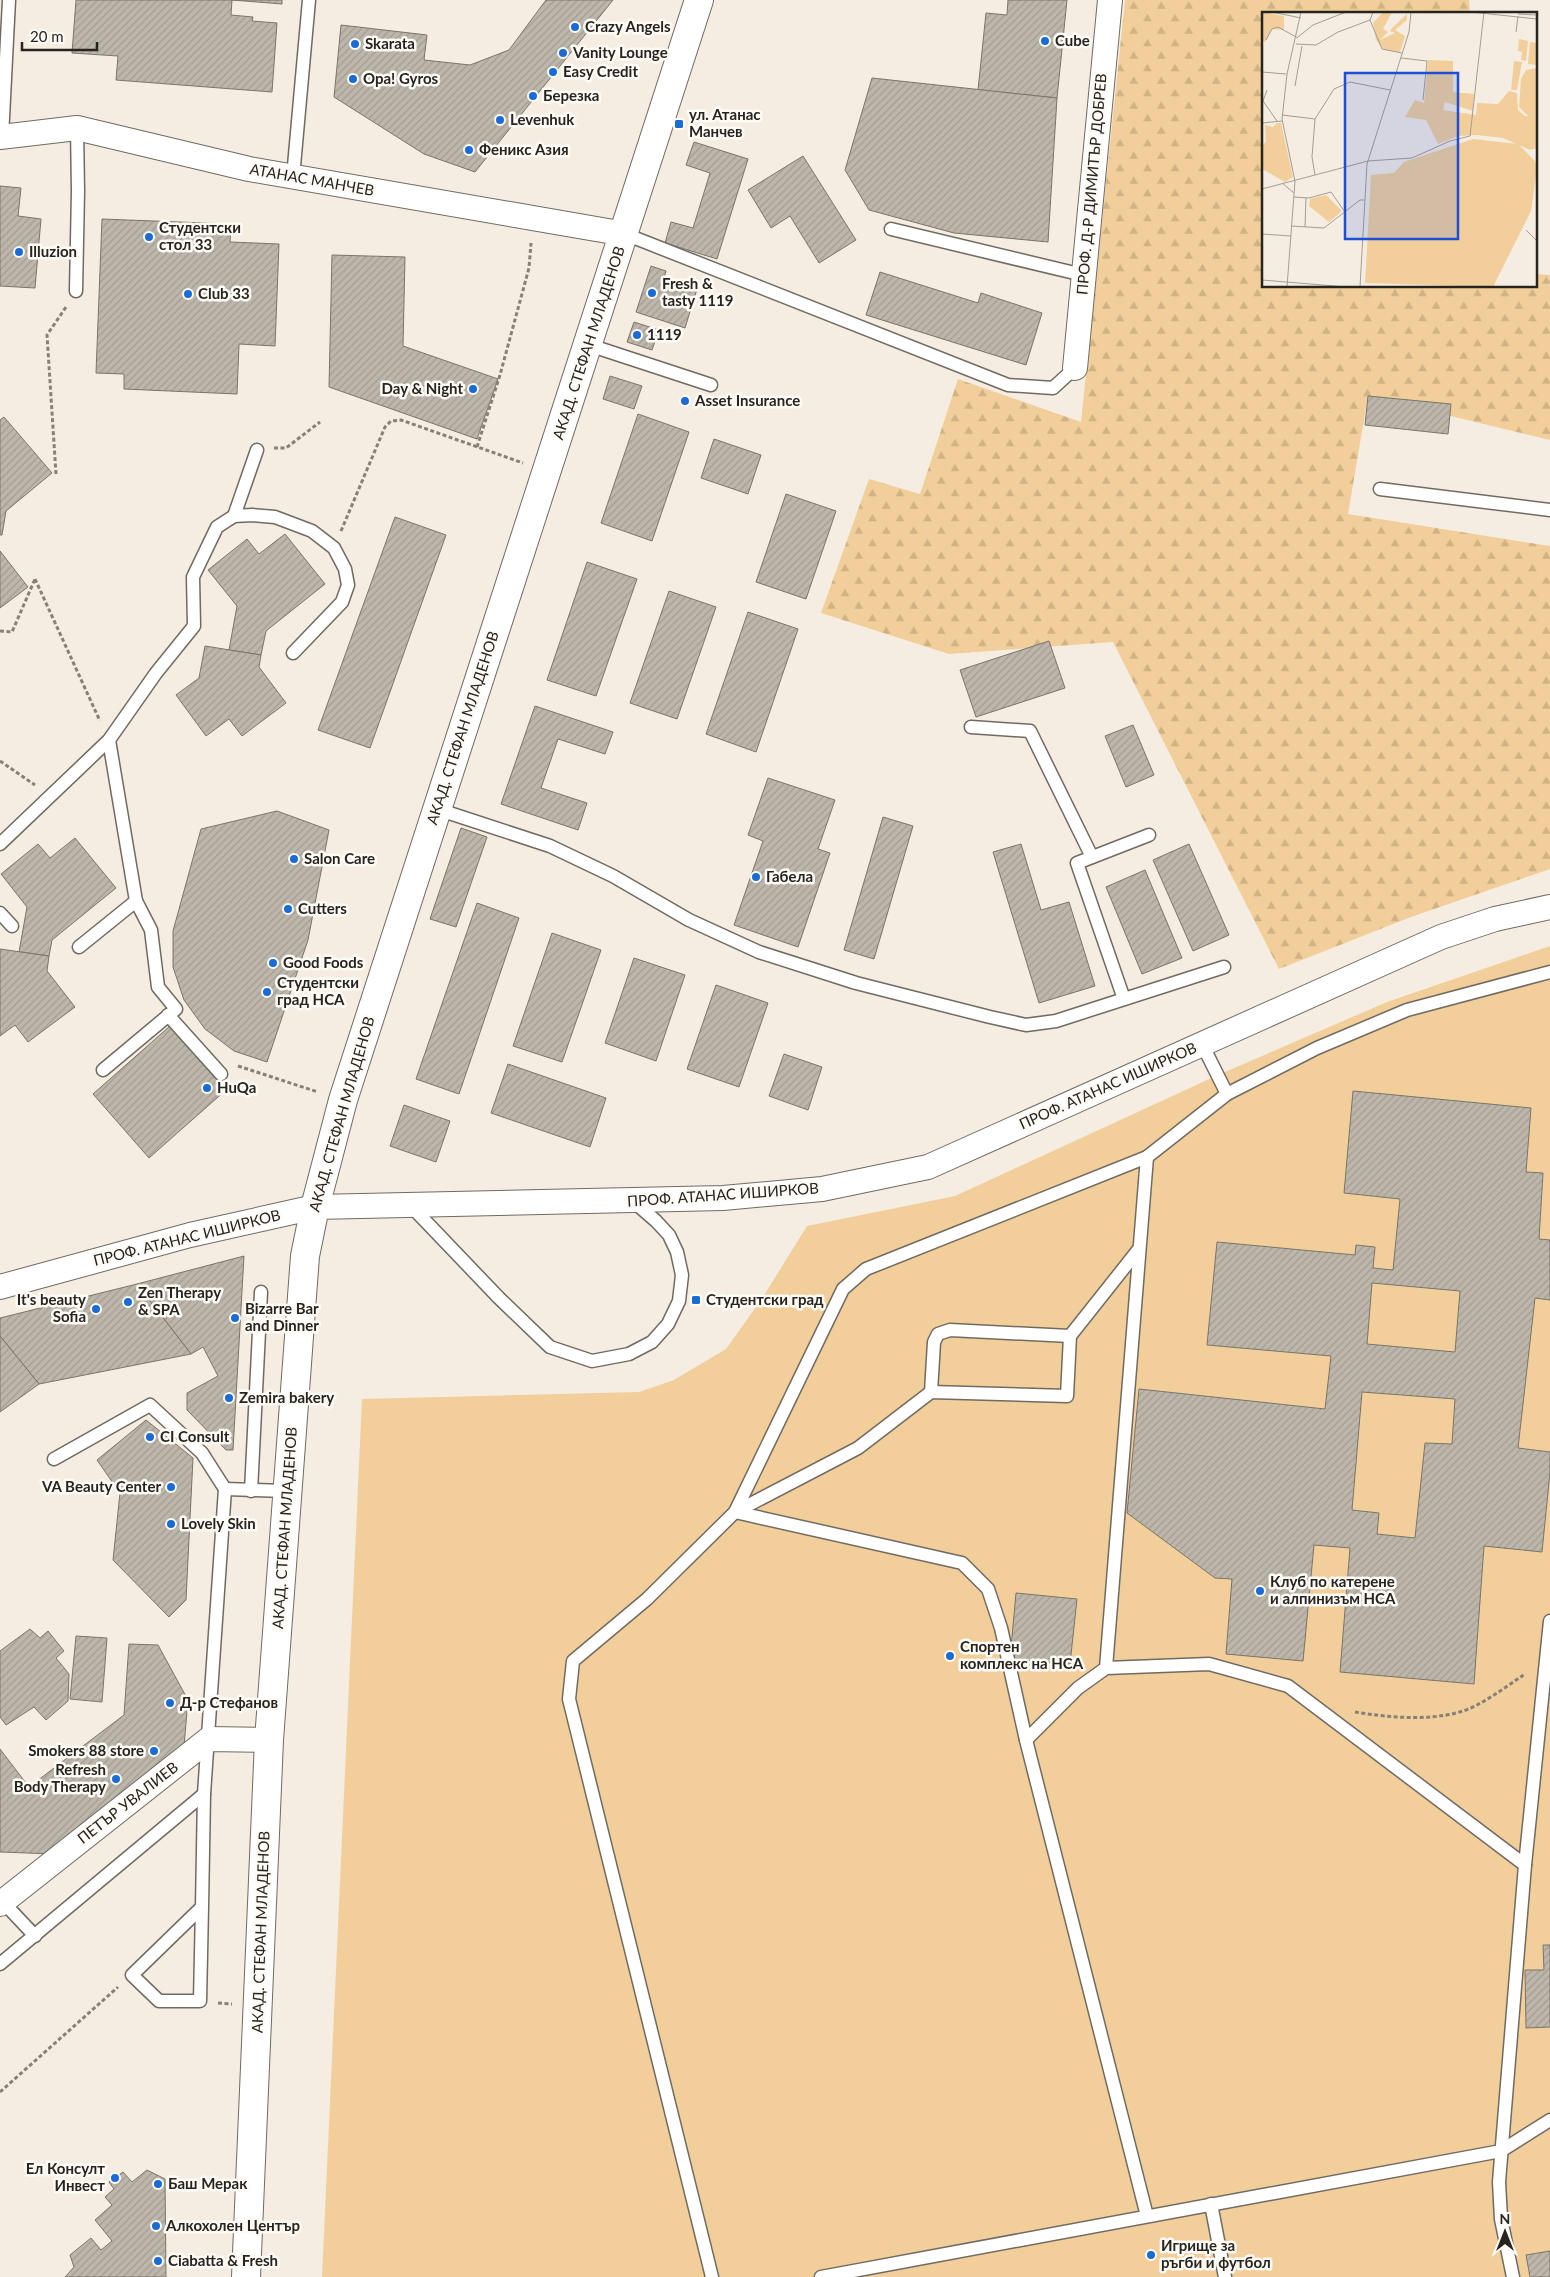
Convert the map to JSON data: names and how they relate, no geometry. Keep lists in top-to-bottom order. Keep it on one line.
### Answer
{"streets":{"street":["АТАНАС МАНЧЕВ","ПРОФ. Д-Р ДИМИТЪР ДОБРЕВ","АКАД. СТЕФАН МЛАДЕНОВ","ПРОФ. АТАНАС ИШИРКОВ","ПЕТЪР УВАЛИЕВ"]},"crossings":[["АТАНАС МАНЧЕВ","АКАД. СТЕФАН МЛАДЕНОВ"],["АКАД. СТЕФАН МЛАДЕНОВ","ПРОФ. АТАНАС ИШИРКОВ"]],"places":{"other":["Crazy Angels","Cube","Skarata","Vanity Lounge","Easy Credit","Opa! Gyros","Березка","Levenhuk","Феникс Азия","Студентски стол 33","Illuzion","Fresh & tasty 1119","Club 33","1119","Day & Night","Asset Insurance","Salon Care","Габела","Cutters","Good Foods","Студентски град НСА","HuQa","Zen Therapy & SPA","It's beauty Sofia","Bizarre Bar and Dinner","Zemira bakery","CI Consult","VA Beauty Center","Lovely Skin","Клуб по катерене и алпинизъм НСА","Спортен комплекс на НСА","Д-р Стефанов","Smokers 88 store","Refresh Body Therapy","Ел Консулт Инвест","Баш Мерак","Алкохолен Център","Игрище за ръгби и футбол","Ciabatta & Fresh"],"transit":["ул. Атанас Манчев","Студентски град"]},"scale_bar":"20 m","north":"top"}
